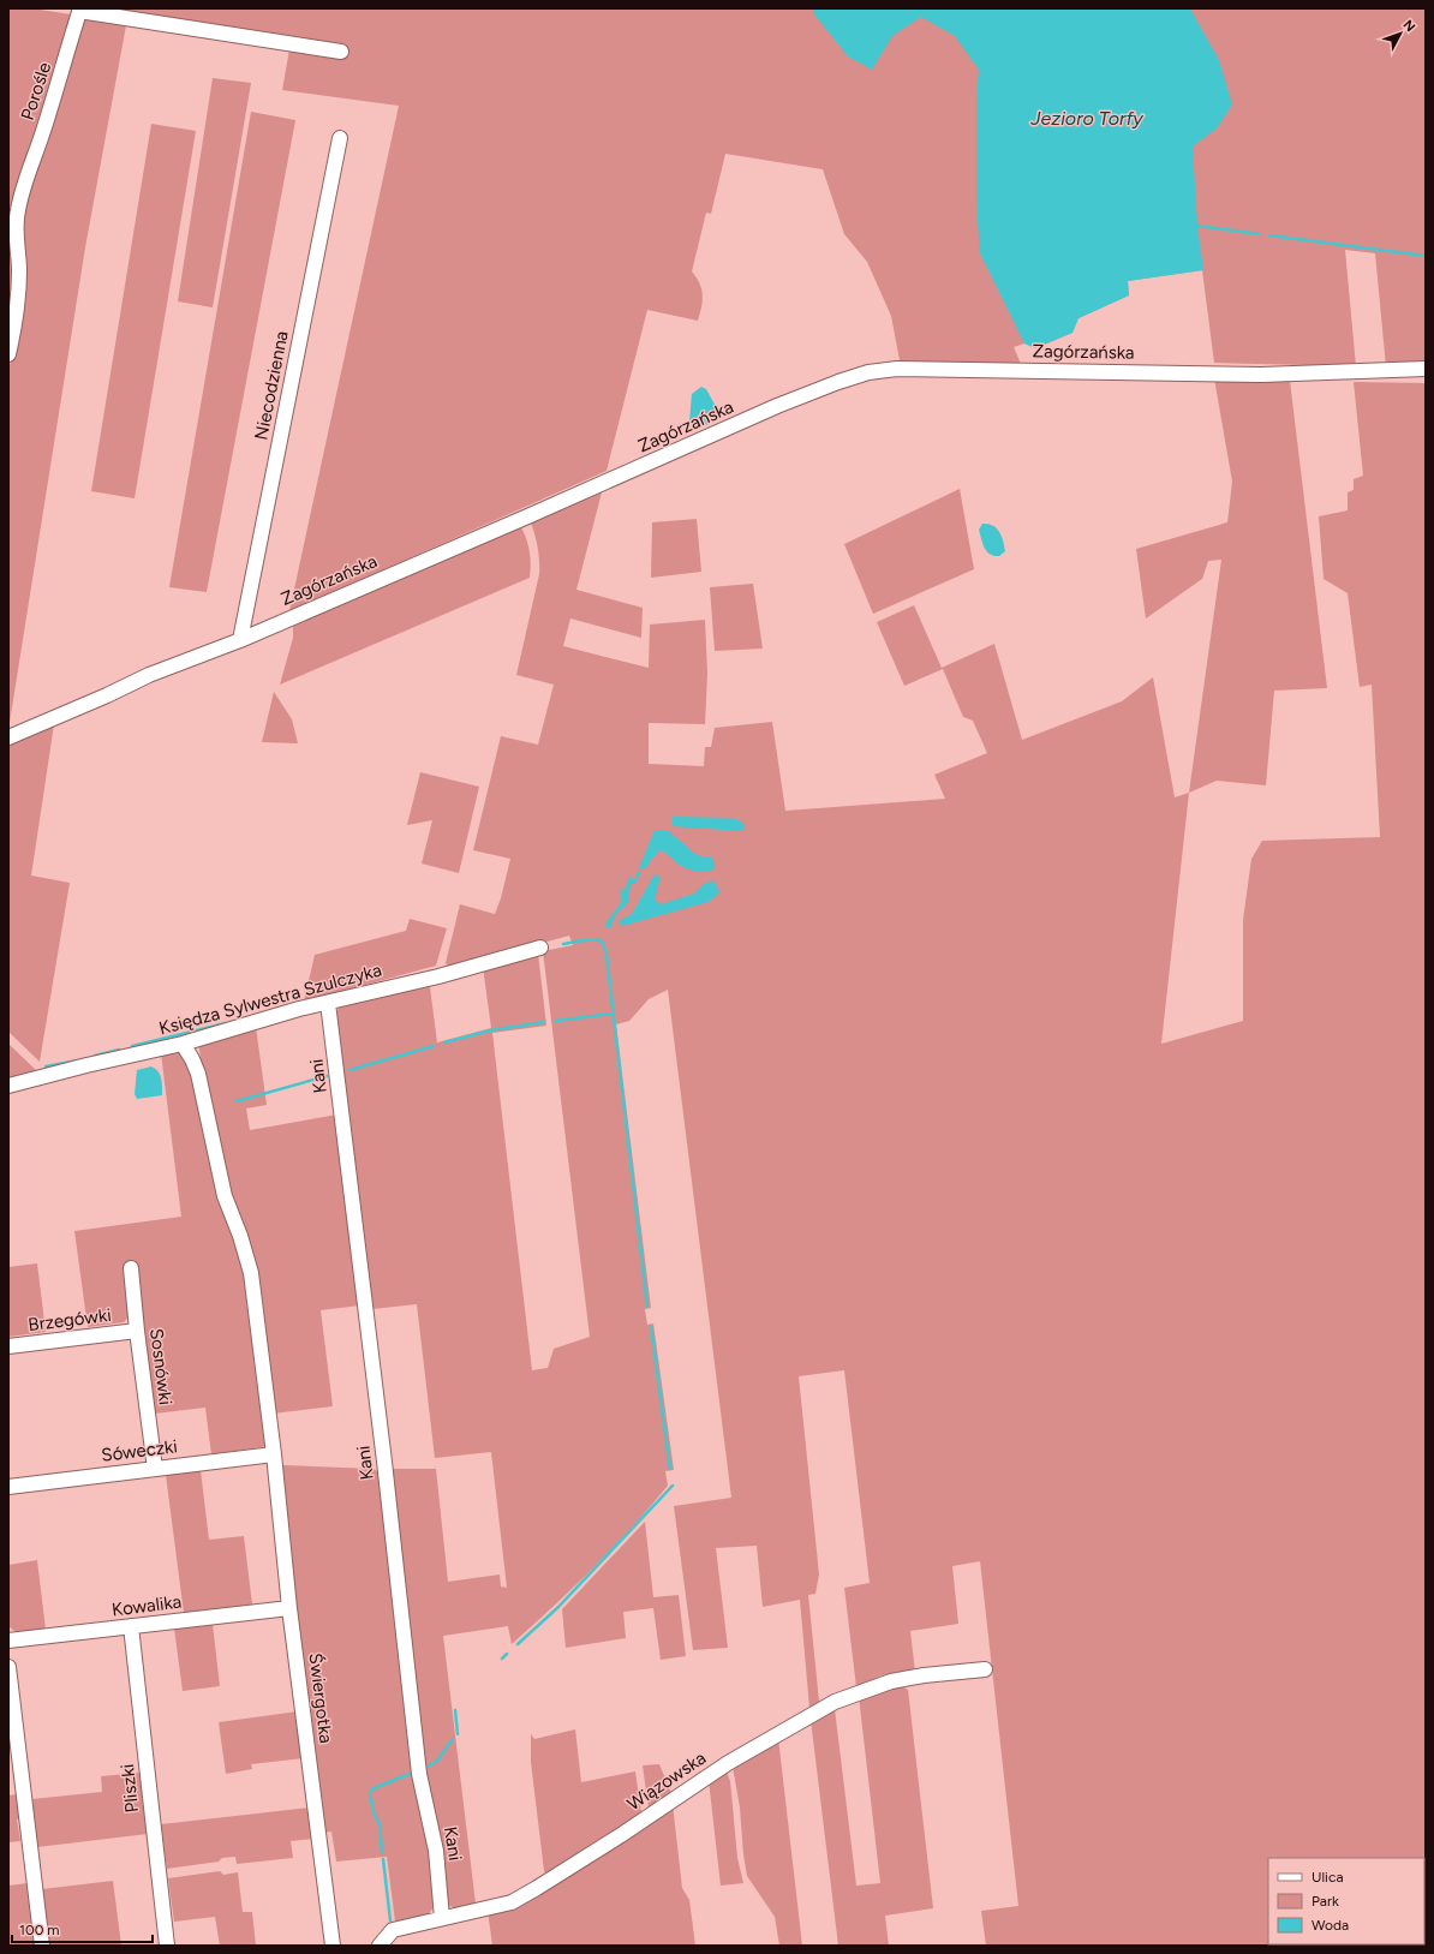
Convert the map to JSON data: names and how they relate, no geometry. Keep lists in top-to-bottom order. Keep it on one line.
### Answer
{"streets":{"street":["Porośle","Zagórzańska","Niecodzienna","Księdza Sylwestra Szulczyka","Kani","Brzegówki","Sosnówki","Sóweczki","Kowalika","Świergotka","Wiązowska","Pliszki"]},"crossings":[["Zagórzańska","Niecodzienna"],["Księdza Sylwestra Szulczyka","Kani"],["Księdza Sylwestra Szulczyka","Świergotka"],["Kani","Wiązowska"],["Brzegówki","Sosnówki"],["Sosnówki","Sóweczki"],["Sóweczki","Świergotka"],["Kowalika","Świergotka"],["Kowalika","Pliszki"]],"water":["Jezioro Torfy"],"legend":["Ulica","Park","Woda"],"scale_bar":"100 m","north":"top right"}
